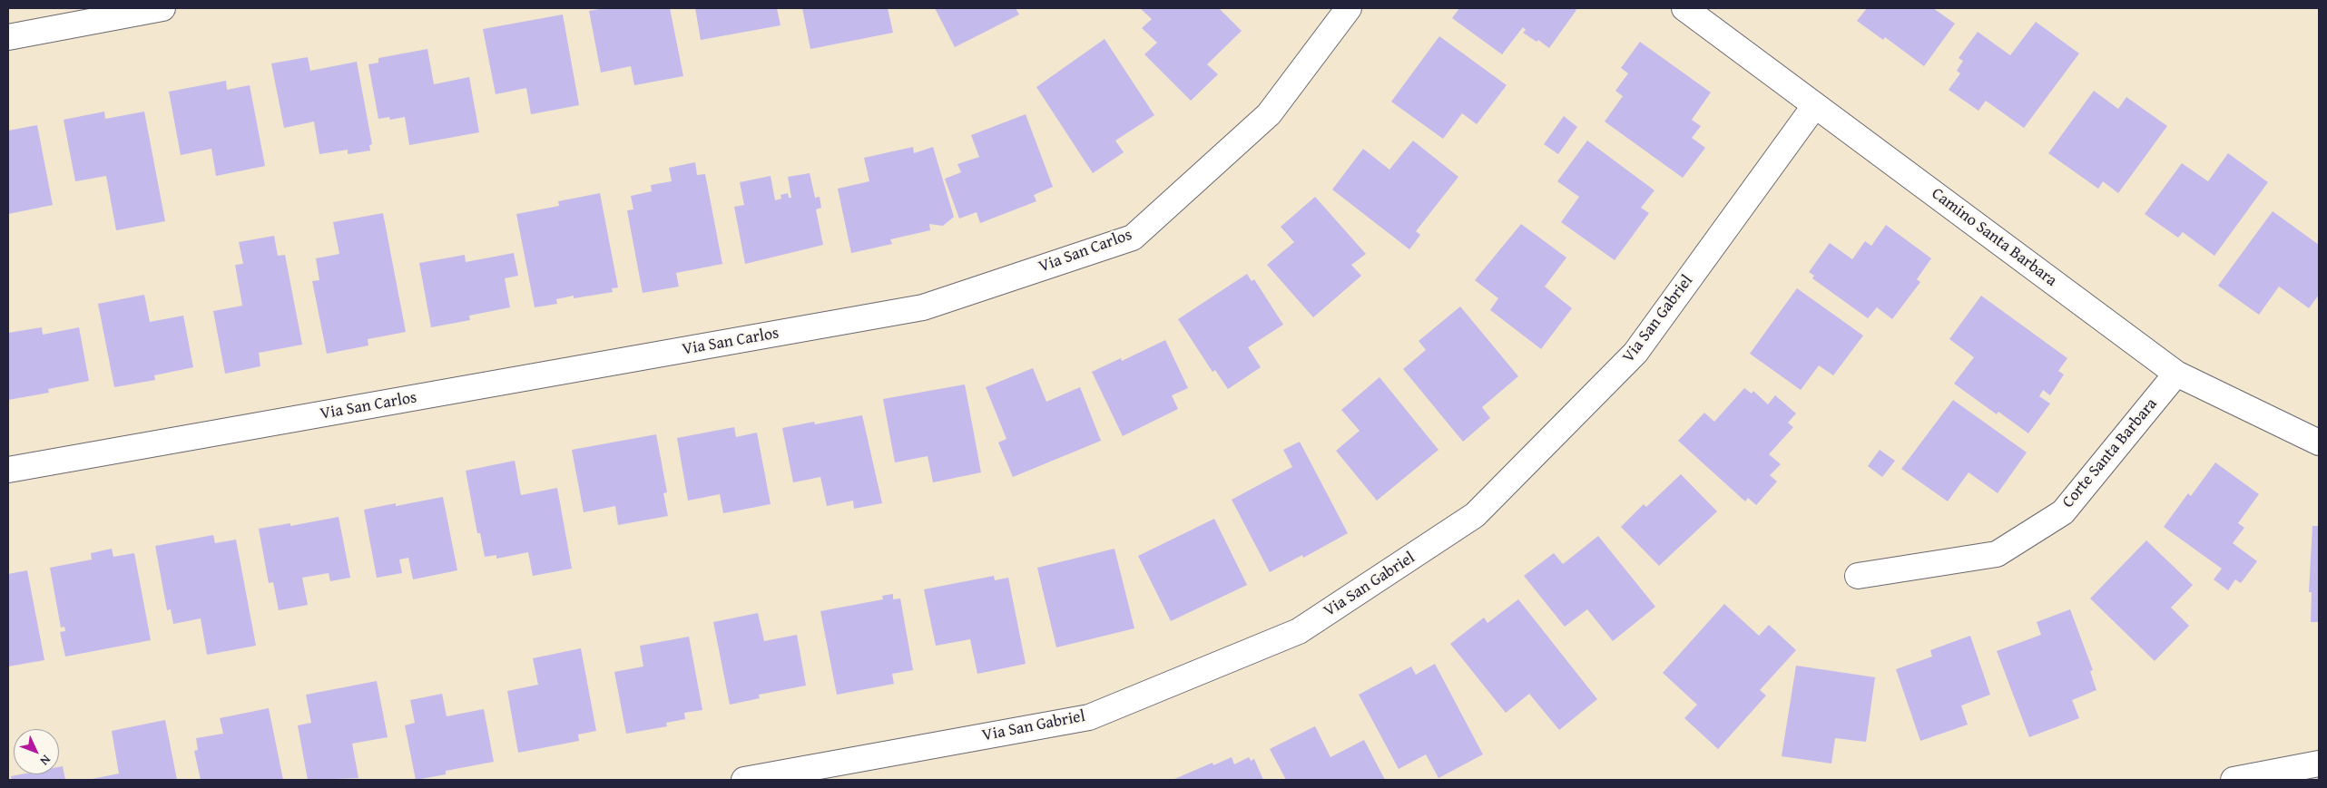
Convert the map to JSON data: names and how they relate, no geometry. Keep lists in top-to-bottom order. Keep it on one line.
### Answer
{"streets":{"street":["Camino Santa Barbara","Via San Carlos","Via San Gabriel","Corte Santa Barbara"]},"crossings":[["Camino Santa Barbara","Via San Gabriel"],["Camino Santa Barbara","Corte Santa Barbara"]],"north":"bottom right"}
